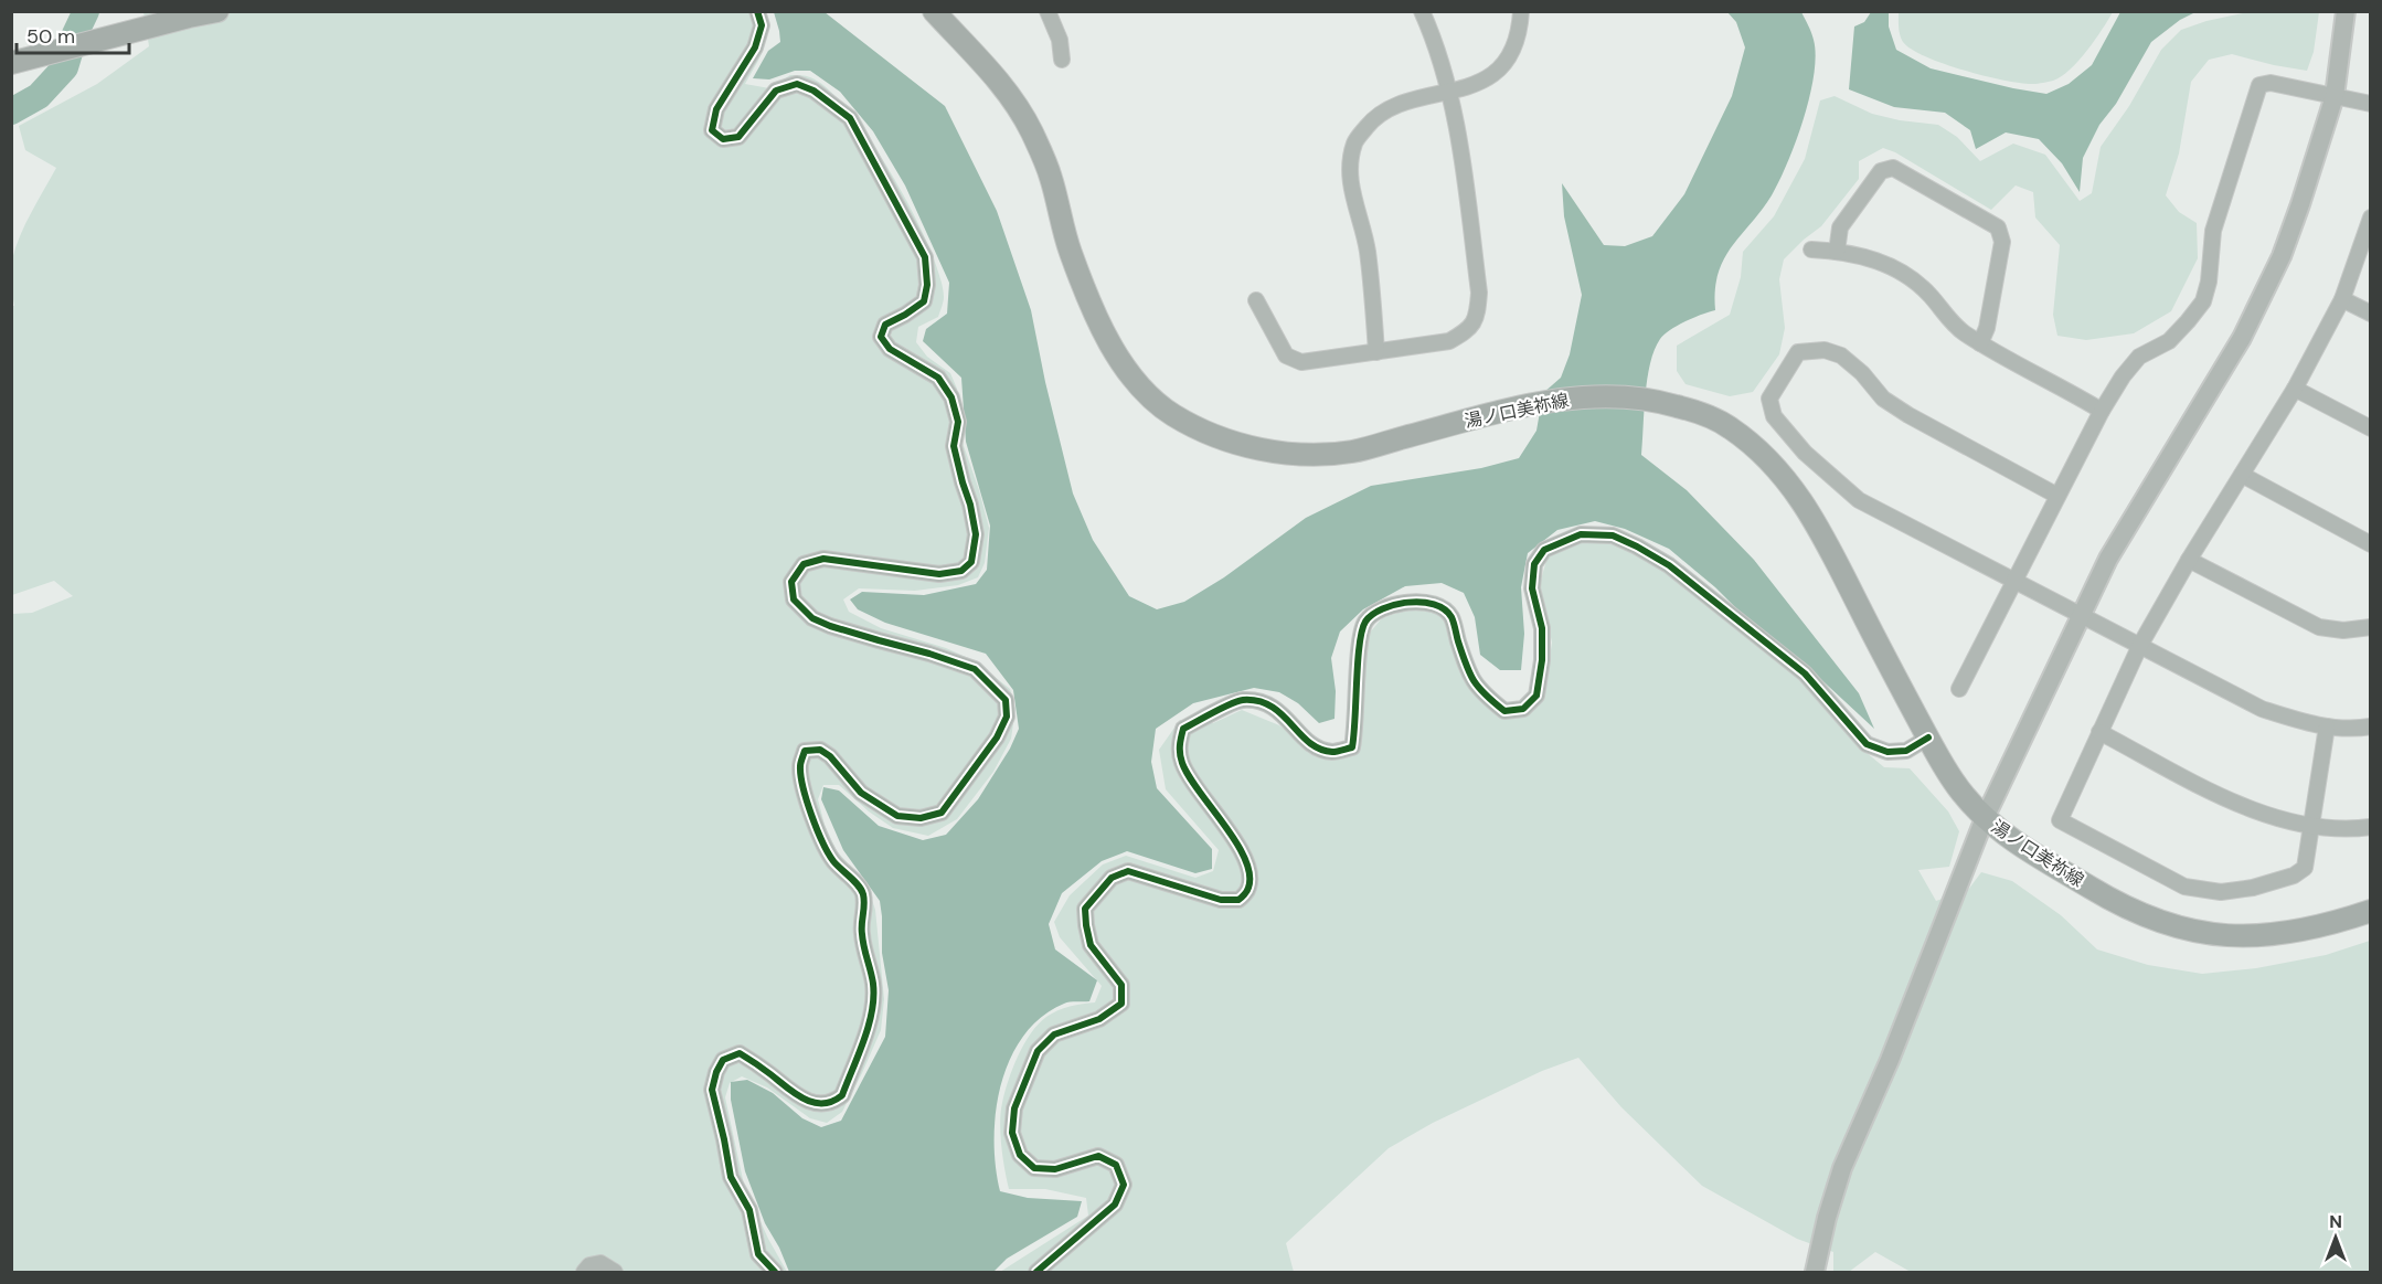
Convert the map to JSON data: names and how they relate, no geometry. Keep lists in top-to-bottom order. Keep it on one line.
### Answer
{"streets":{"main road":["湯ノ口美祢線"]},"scale_bar":"50 m","north":"top"}
